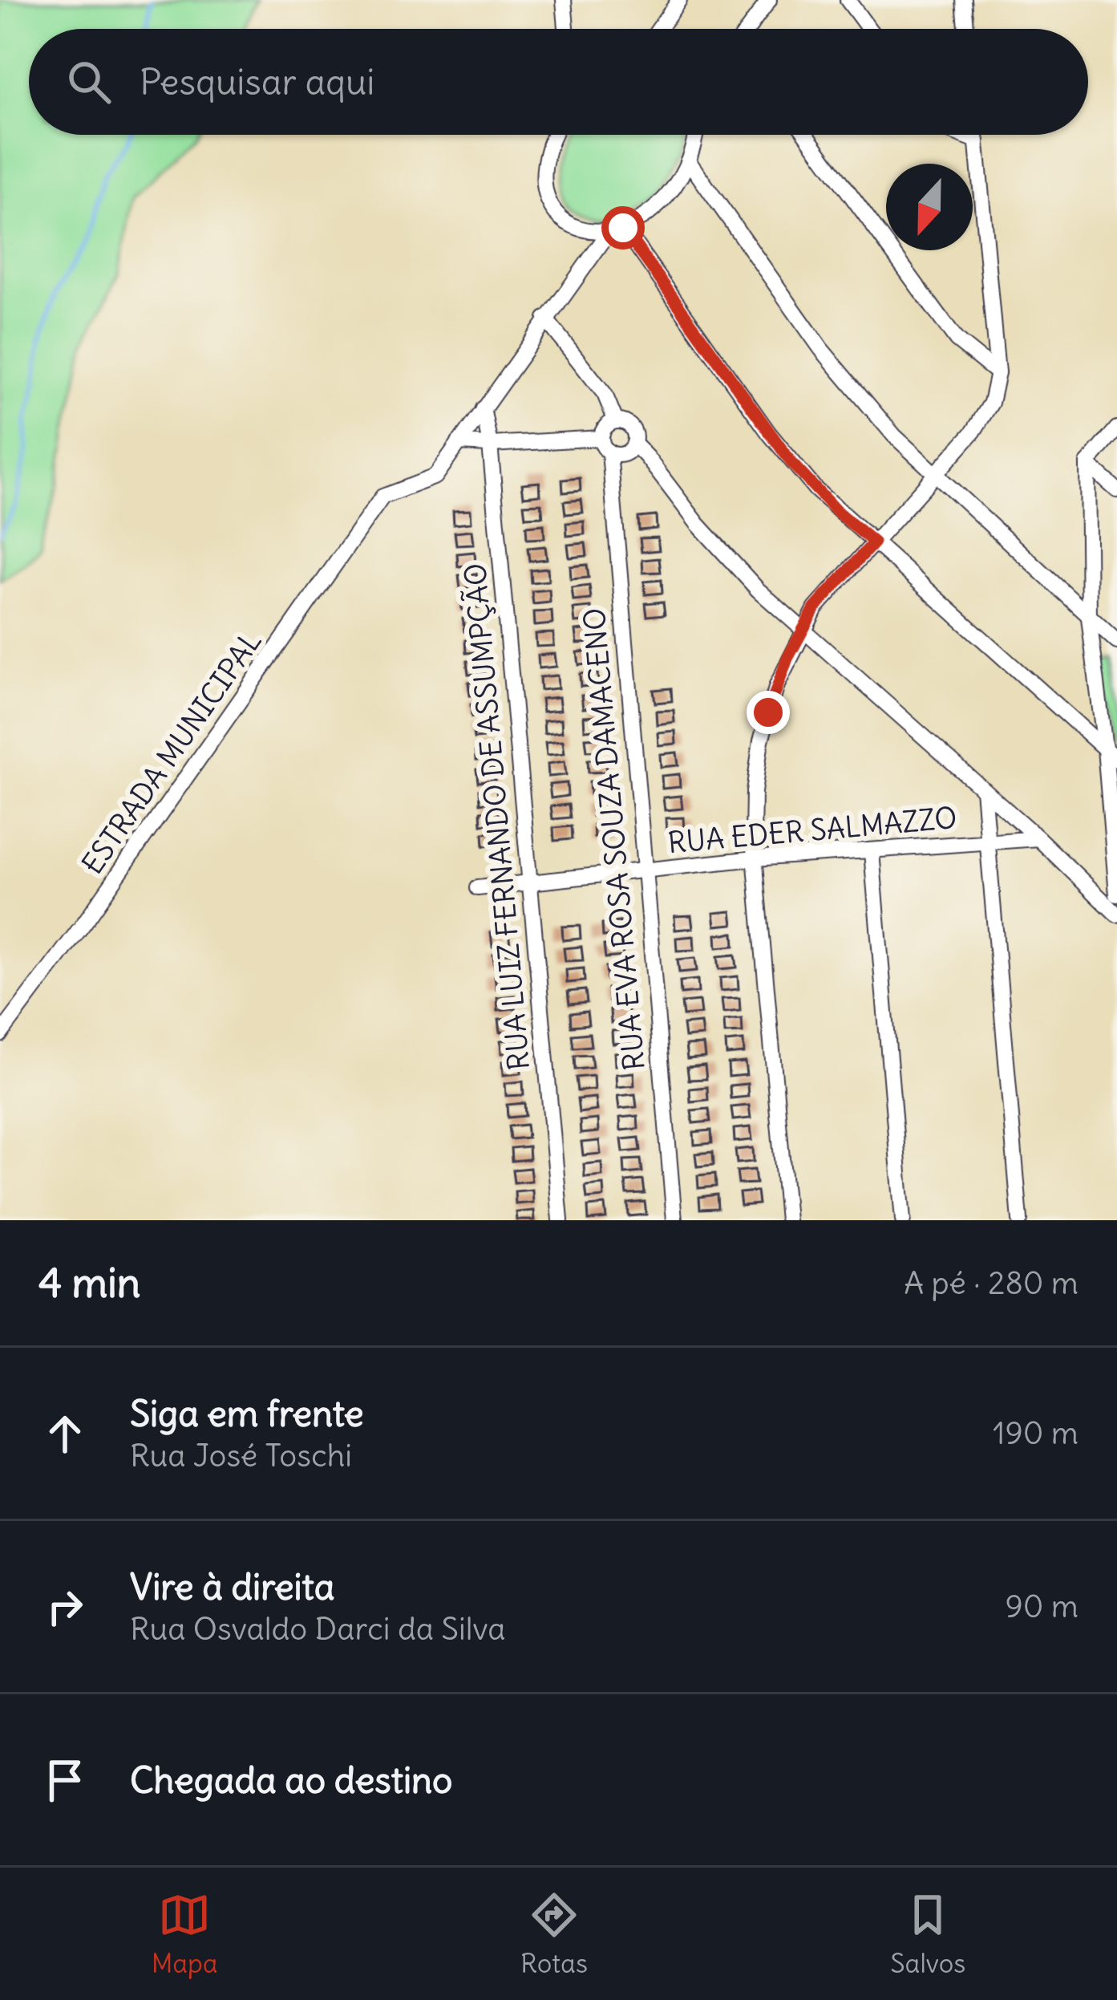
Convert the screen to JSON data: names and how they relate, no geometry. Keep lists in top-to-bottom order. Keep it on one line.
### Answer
{"streets":{"street":["ESTRADA MUNICIPAL","RUA LUIZ FERNANDO DE ASSUMPÇÃO","RUA EDER SALMAZZO","RUA EVA ROSA SOUZA DAMACENO"]},"crossings":[["RUA LUIZ FERNANDO DE ASSUMPÇÃO","RUA EDER SALMAZZO"],["RUA EDER SALMAZZO","RUA EVA ROSA SOUZA DAMACENO"]],"north":"bottom","page":{"search":"Pesquisar aqui","heading":["4 min","A pé · 280 m"],"list":[["Siga em frente","Rua José Toschi","190 m"],["Vire à direita","Rua Osvaldo Darci da Silva","90 m"],"Chegada ao destino"],"nav":["Mapa","Rotas","Salvos"]}}
